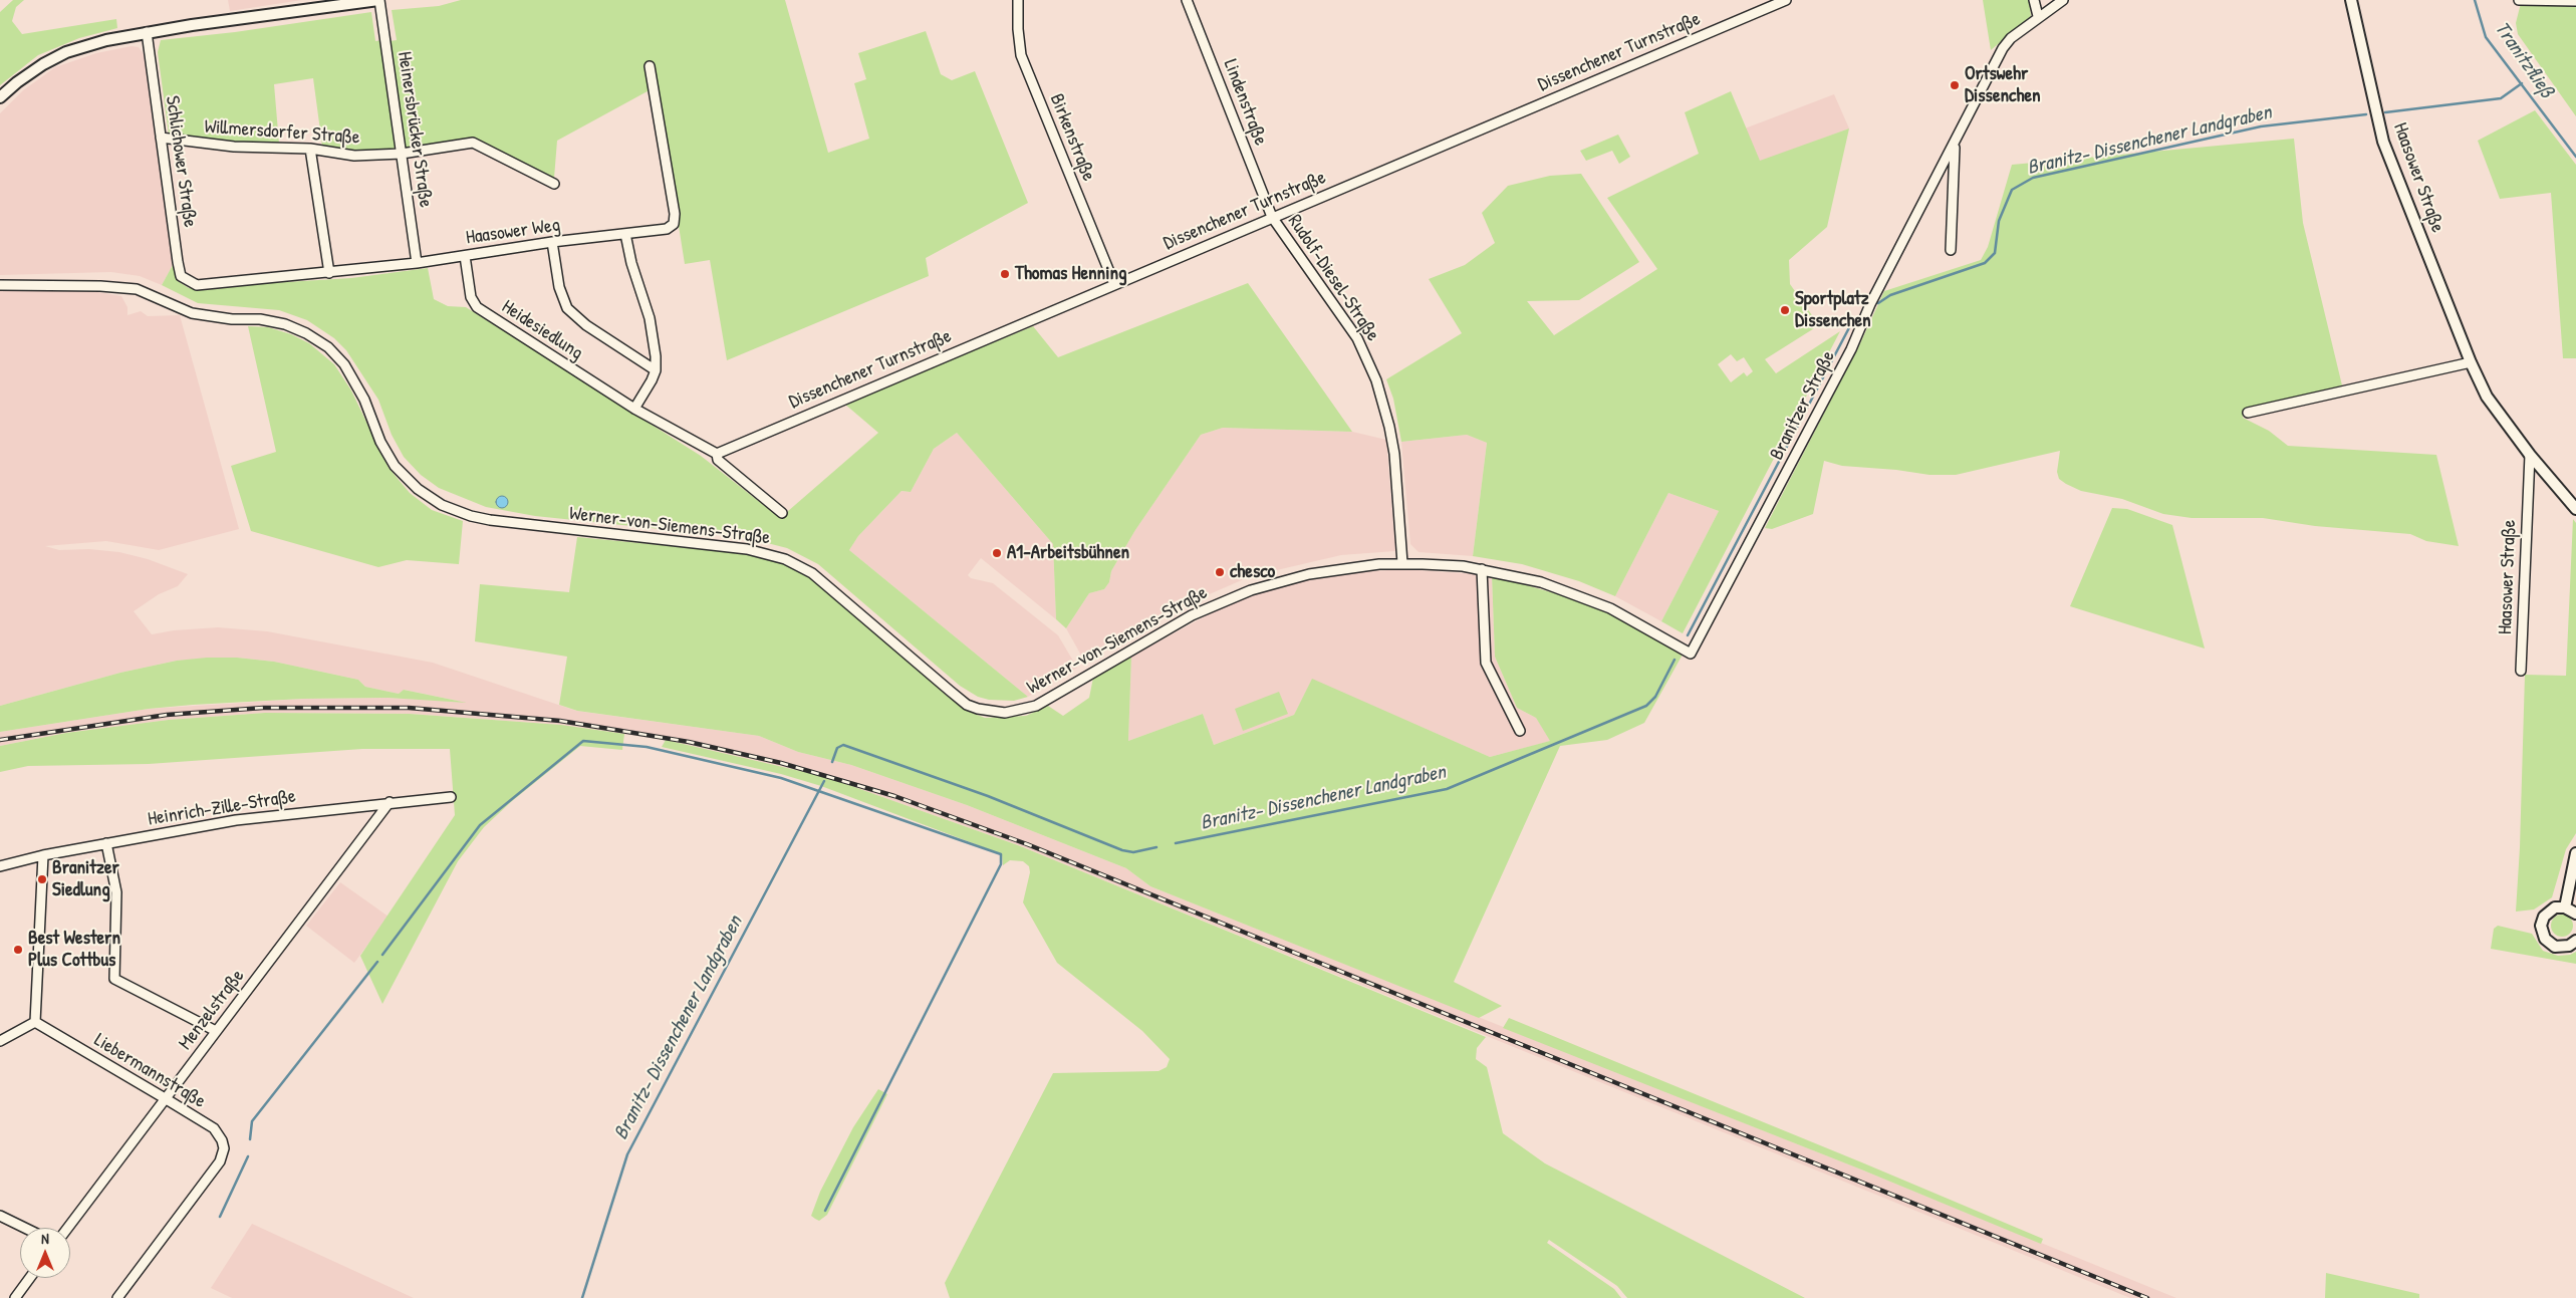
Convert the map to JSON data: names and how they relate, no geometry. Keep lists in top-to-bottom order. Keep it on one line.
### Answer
{"streets":{"main road":["Haasower Straße"],"street":["Dissenchener Turnstraße","Lindenstraße","Heinersbrücker Straße","Willmersdorfer Straße","Birkenstraße","Schlichower Straße","Haasower Weg","Rudolf-Diesel-Straße","Heidesiedlung","Branitzer Straße","Werner-von-Siemens-Straße","Heinrich-Zille-Straße","Menzelstraße","Liebermannstraße"]},"crossings":[["Dissenchener Turnstraße","Lindenstraße"],["Dissenchener Turnstraße","Birkenstraße"],["Dissenchener Turnstraße","Rudolf-Diesel-Straße"],["Dissenchener Turnstraße","Heidesiedlung"],["Lindenstraße","Rudolf-Diesel-Straße"],["Heinersbrücker Straße","Willmersdorfer Straße"],["Heinersbrücker Straße","Haasower Weg"],["Willmersdorfer Straße","Schlichower Straße"],["Schlichower Straße","Haasower Weg"],["Haasower Weg","Heidesiedlung"],["Rudolf-Diesel-Straße","Werner-von-Siemens-Straße"],["Branitzer Straße","Werner-von-Siemens-Straße"],["Heinrich-Zille-Straße","Menzelstraße"],["Menzelstraße","Liebermannstraße"]],"water":["Tranitzfließ","Branitz- Dissenchener Landgraben"],"places":["Ortswehr Dissenchen","Thomas Henning","Sportplatz Dissenchen","A1-Arbeitsbühnen","chesco","Branitzer Siedlung","Best Western Plus Cottbus"],"north":"top"}
